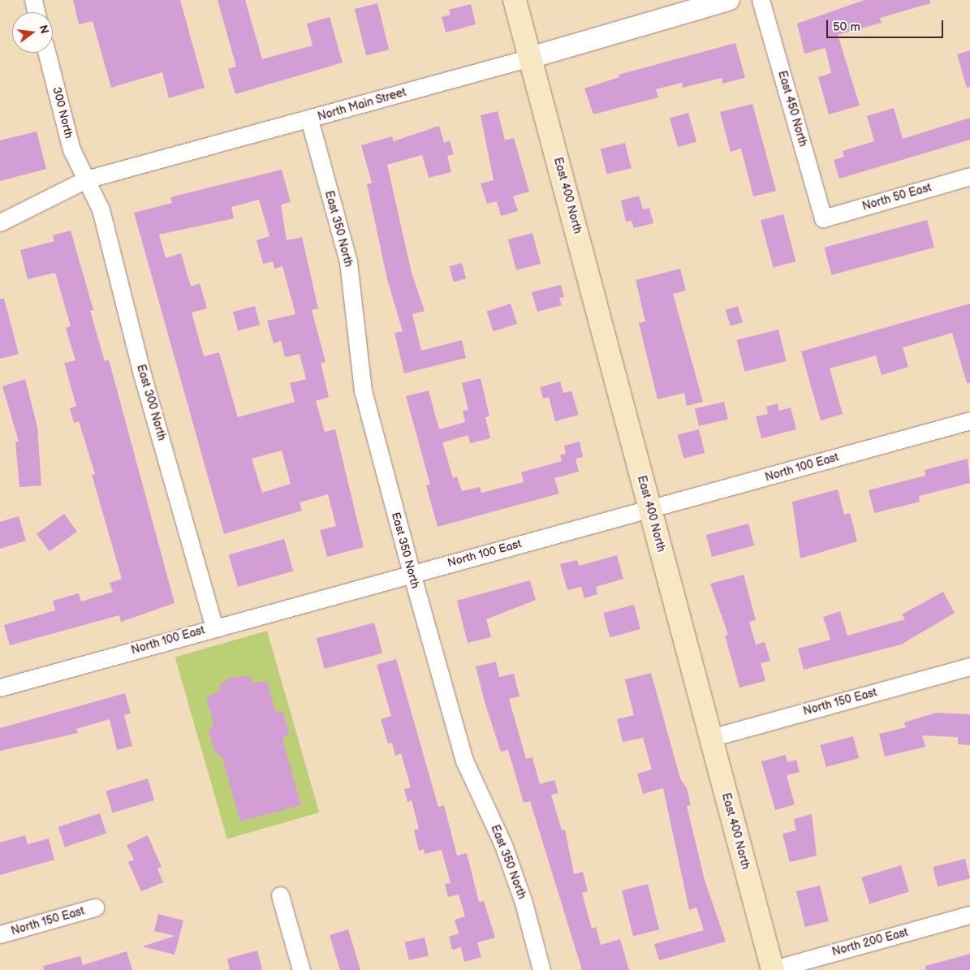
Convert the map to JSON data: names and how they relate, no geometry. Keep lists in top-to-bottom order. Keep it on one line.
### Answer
{"streets":{"main road":["East 400 North"],"street":["North Main Street","East 450 North","300 North","North 50 East","East 350 North","East 300 North","North 100 East","North 150 East","North 200 East"]},"crossings":[["North Main Street","300 North"],["North Main Street","East 400 North"],["North Main Street","East 350 North"],["North Main Street","East 300 North"],["East 450 North","North 50 East"],["300 North","East 300 North"],["East 400 North","North 100 East"],["East 400 North","North 150 East"],["East 400 North","North 200 East"],["East 350 North","North 100 East"],["East 300 North","North 100 East"]],"scale_bar":"50 m","north":"right"}
